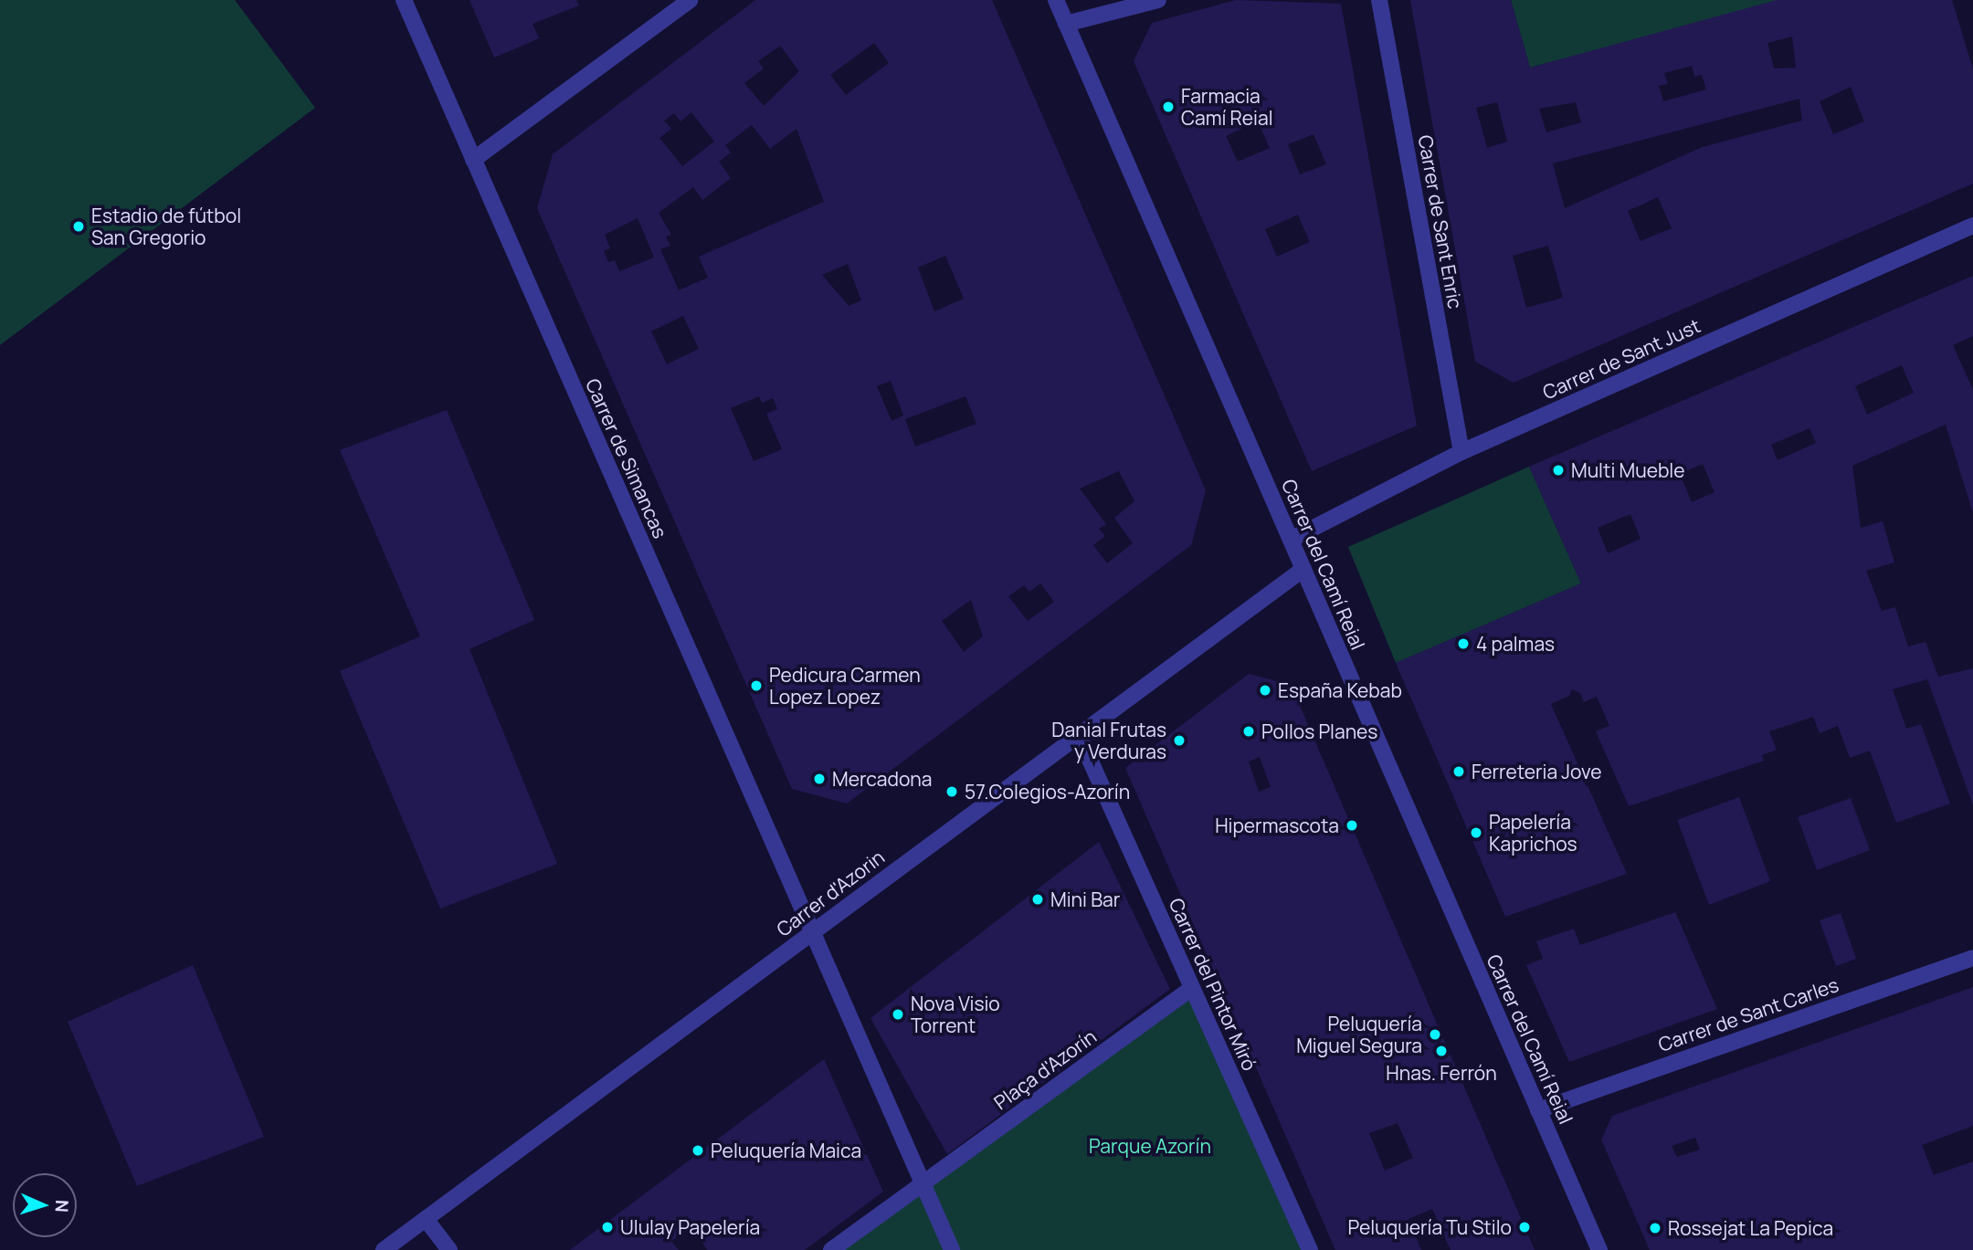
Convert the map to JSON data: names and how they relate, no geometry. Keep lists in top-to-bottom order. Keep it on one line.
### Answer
{"streets":{"street":["Carrer de Sant Enric","Carrer de Sant Just","Carrer de Simancas","Carrer del Camí Reial","Carrer d'Azorin","Carrer del Pintor Miró","Carrer de Sant Carles","Plaça d'Azorín"]},"crossings":[["Carrer de Sant Enric","Carrer de Sant Just"],["Carrer de Sant Just","Carrer del Camí Reial"],["Carrer de Simancas","Carrer d'Azorin"],["Carrer del Camí Reial","Carrer d'Azorin"],["Carrer del Camí Reial","Carrer de Sant Carles"],["Carrer d'Azorin","Carrer del Pintor Miró"],["Carrer del Pintor Miró","Plaça d'Azorín"]],"parks":["Parque Azorín"],"places":["Farmacia Camí Reial","Estadio de fútbol San Gregorio","Multi Mueble","4 palmas","Pedicura Carmen Lopez Lopez","España Kebab","Pollos Planes","Danial Frutas y Verduras","Ferreteria Jove","Mercadona","57.Colegios-Azorín","Hipermascota","Papelería Kaprichos","Mini Bar","Nova Visio Torrent","Peluquería Miguel Segura","Hnas. Ferrón","Peluquería Maica","Ululay Papelería","Peluquería Tu Stilo","Rossejat La Pepica"],"north":"right"}
